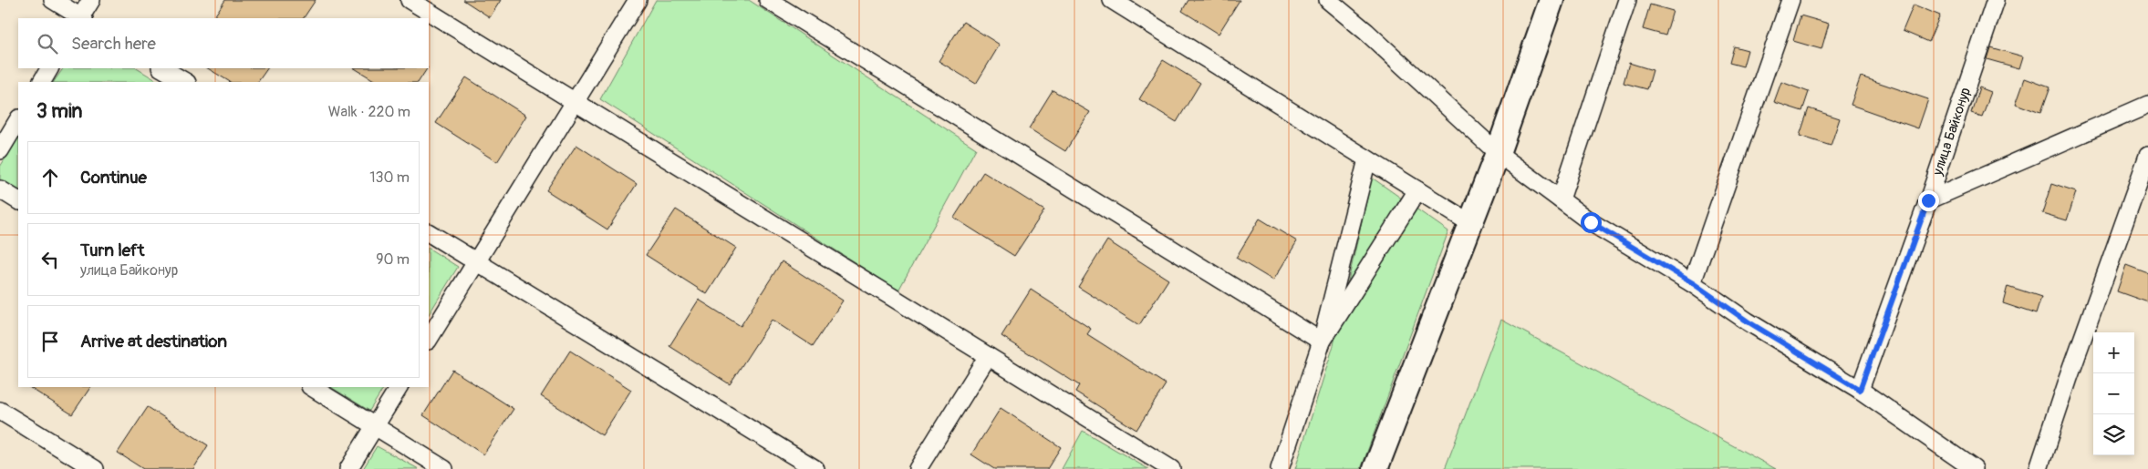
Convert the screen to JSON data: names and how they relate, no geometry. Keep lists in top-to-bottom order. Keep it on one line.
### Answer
{"streets":{"street":["улица Байконур"]},"page":{"search":"Search here","heading":["3 min","Walk · 220 m"],"list":[["Continue","130 m"],["Turn left","улица Байконур","90 m"],"Arrive at destination"],"map_buttons":["+","−"]}}
